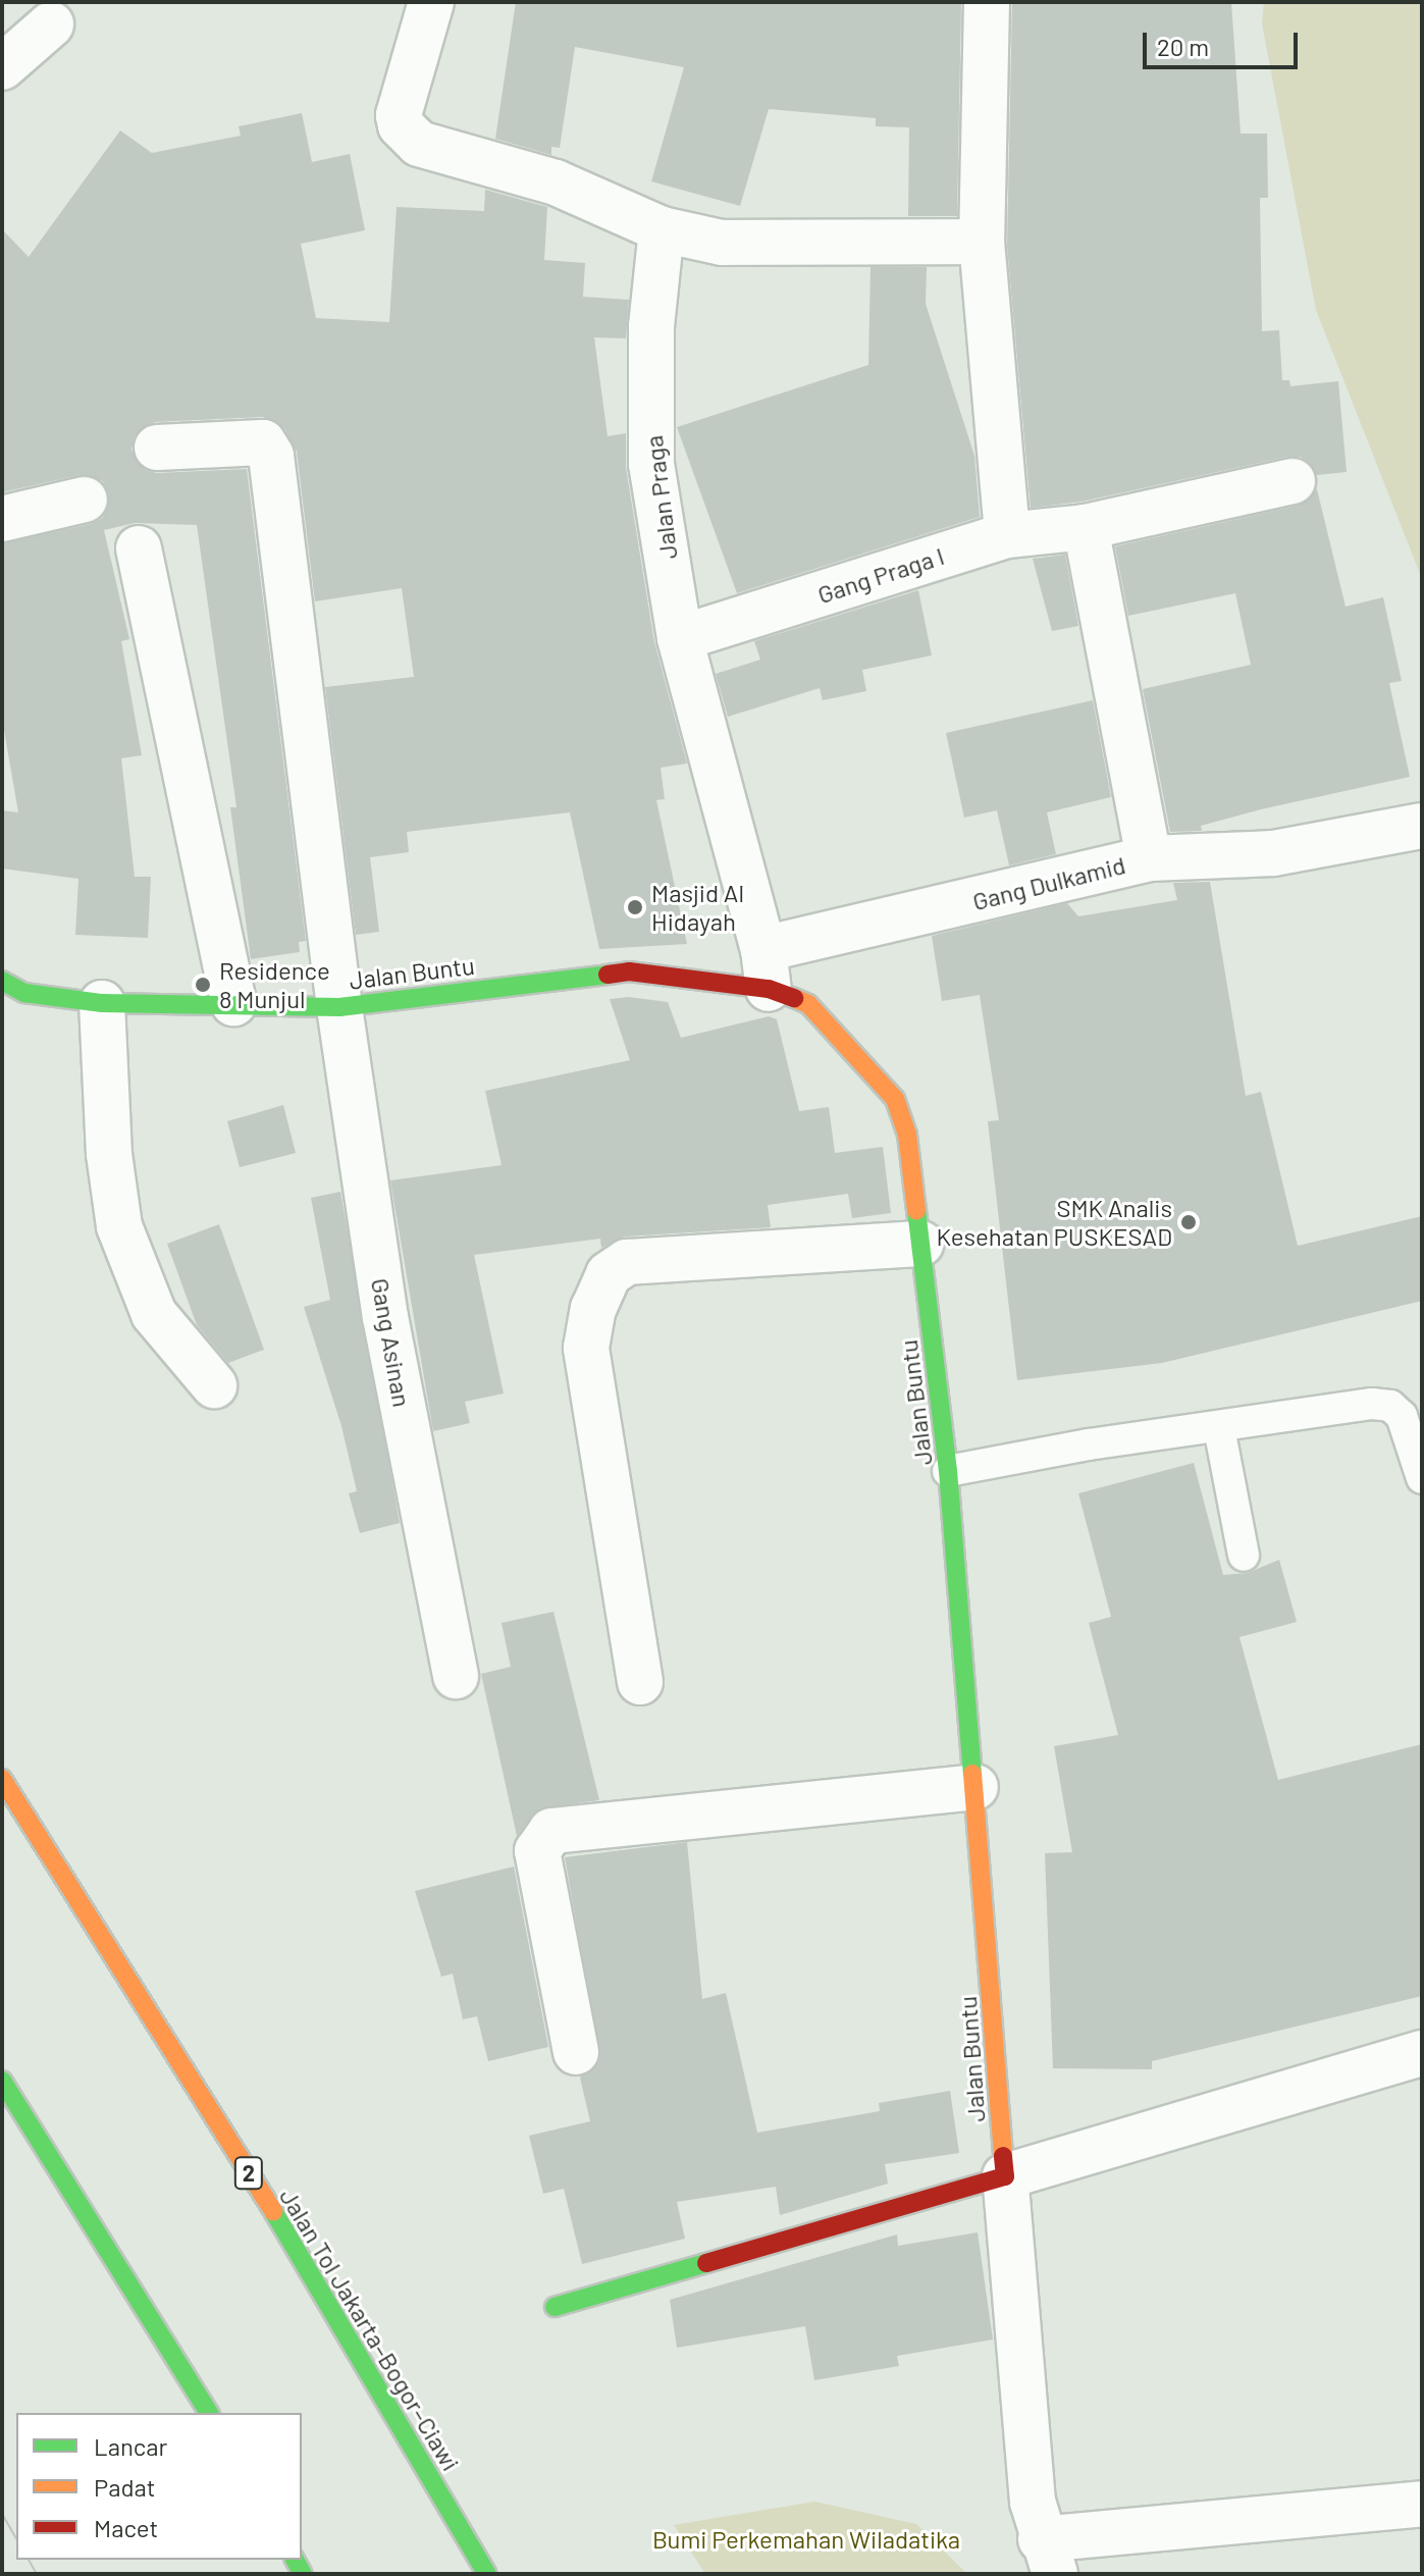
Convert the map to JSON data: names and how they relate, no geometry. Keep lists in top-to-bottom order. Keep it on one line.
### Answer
{"streets":{"main road":["Jalan Buntu","2","Jalan Tol Jakarta–Bogor–Ciawi"],"street":["Jalan Praga","Gang Praga I","Gang Dulkamid","Gang Asinan"]},"crossings":[["Jalan Praga","Gang Praga I"],["Jalan Praga","Gang Dulkamid"],["Jalan Praga","Jalan Buntu"],["Gang Praga I","Gang Dulkamid"],["Gang Dulkamid","Jalan Buntu"],["Jalan Buntu","Gang Asinan"]],"parks":["Bumi Perkemahan Wiladatika"],"places":["Masjid Al Hidayah","Residence 8 Munjul","SMK Analis Kesehatan PUSKESAD"],"legend":["Lancar","Padat","Macet"],"scale_bar":"20 m"}
